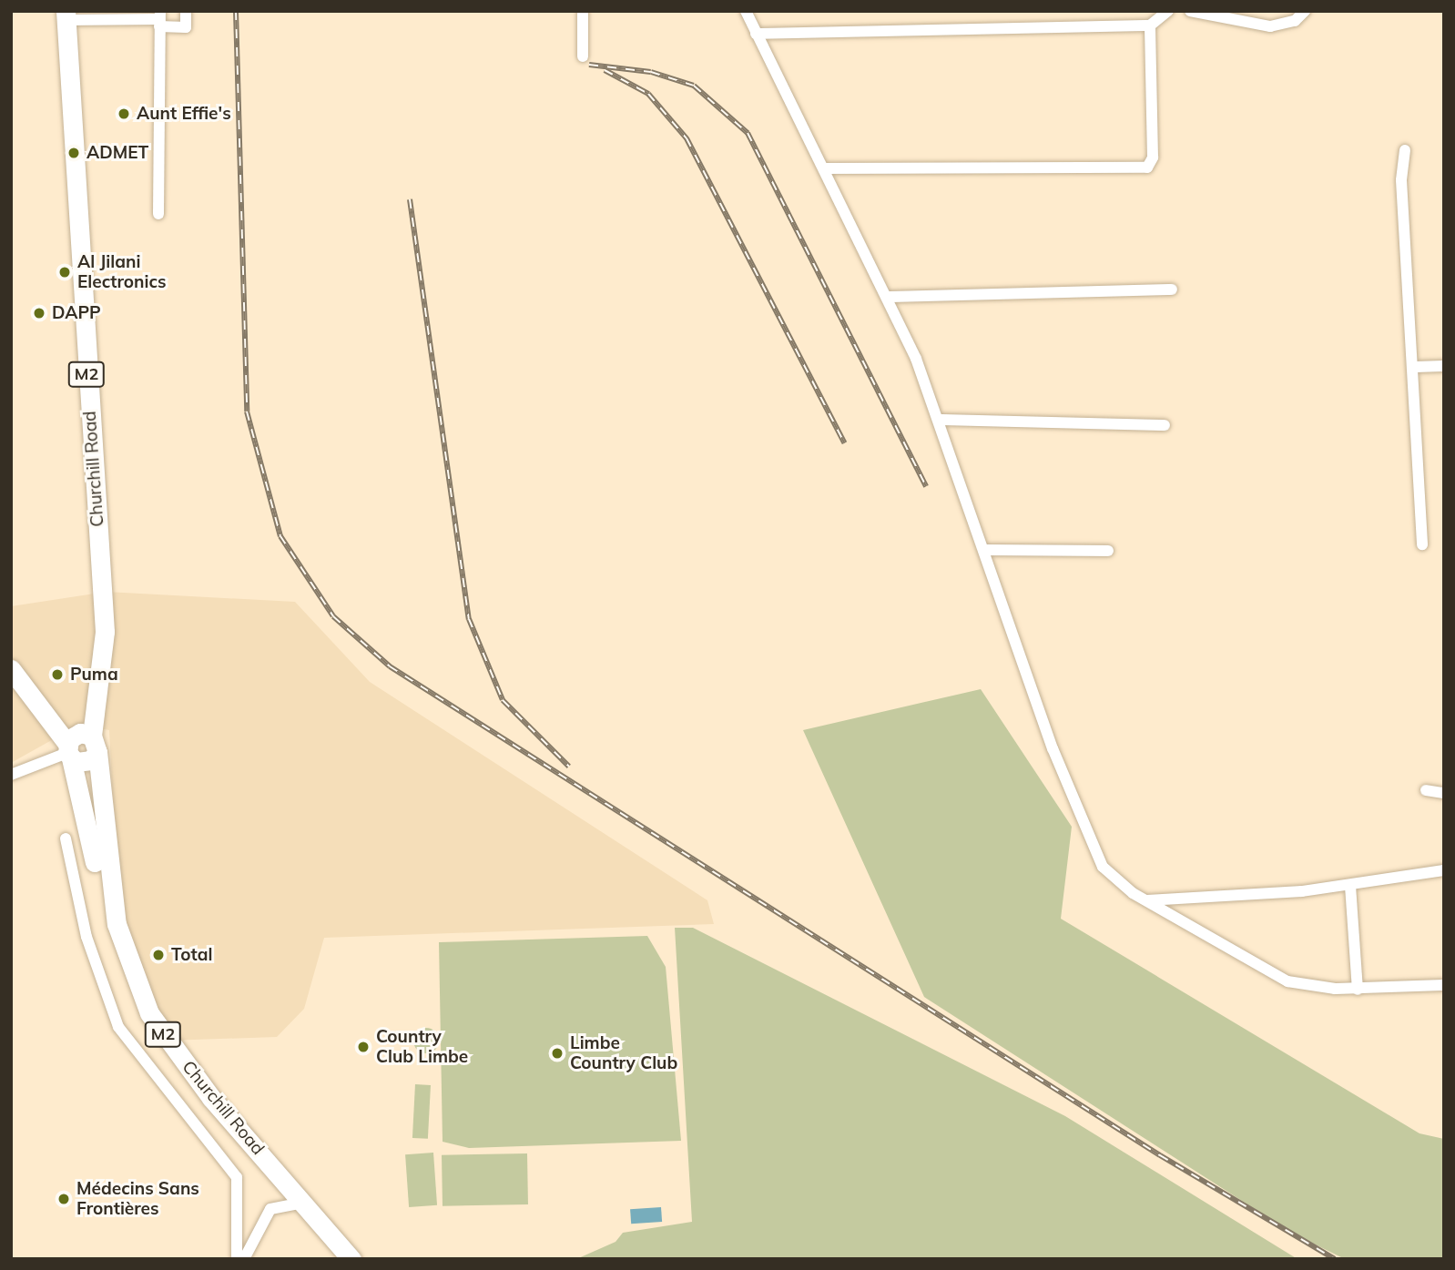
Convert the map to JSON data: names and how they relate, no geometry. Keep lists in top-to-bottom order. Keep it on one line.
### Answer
{"streets":{"highway":["M2","Churchill Road"]},"crossings":[["M2","Churchill Road"]],"places":["Aunt Effie's","ADMET","Al Jilani Electronics","DAPP","Puma","Total","Country Club Limbe","Limbe Country Club","Médecins Sans Frontières"]}
